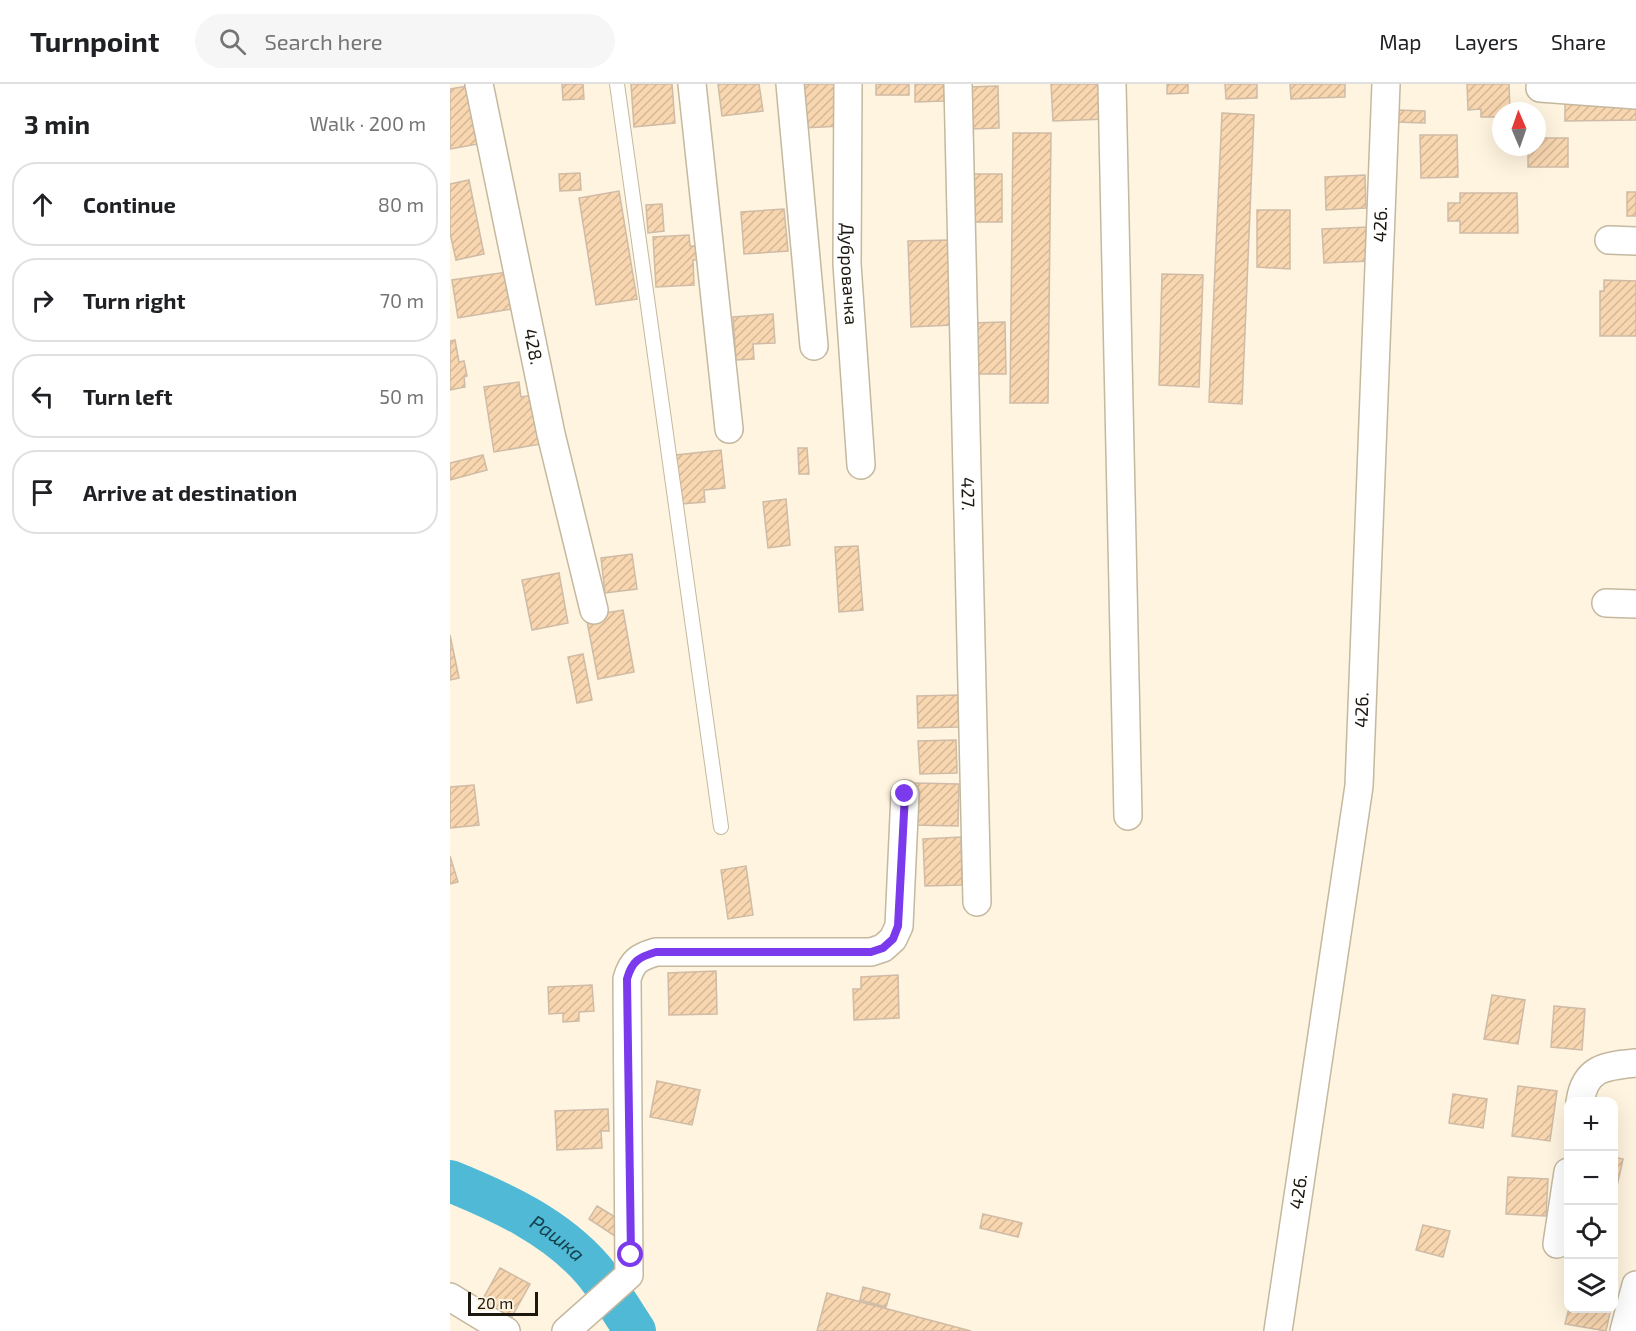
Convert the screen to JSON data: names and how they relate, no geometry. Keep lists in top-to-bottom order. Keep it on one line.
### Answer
{"streets":{"street":["426.","Дубровачка","428.","427."]},"water":["Рашка"],"scale_bar":"20 m","north":"top","page":{"header":"Turnpoint","search":"Search here","nav":["Map","Layers","Share"],"heading":["3 min","Walk · 200 m"],"list":[["Continue","80 m"],["Turn right","70 m"],["Turn left","50 m"],"Arrive at destination"],"map_buttons":["+","−"],"scale":"20 m"}}
